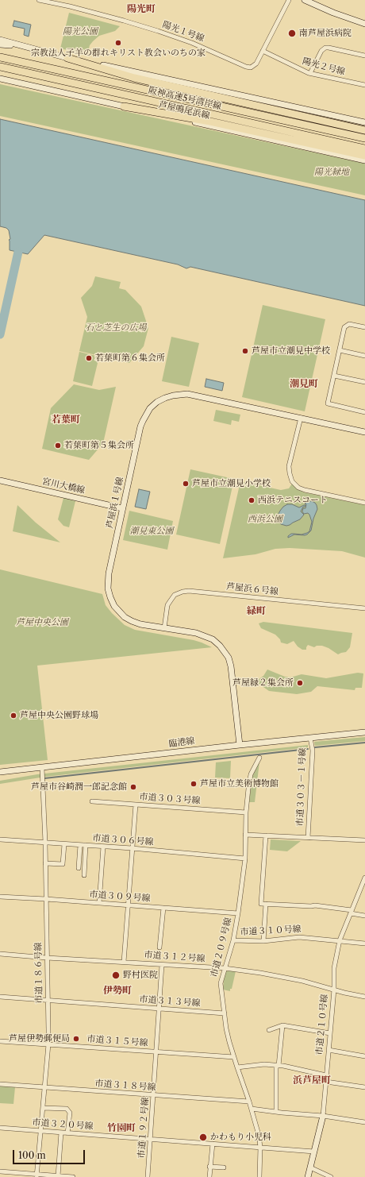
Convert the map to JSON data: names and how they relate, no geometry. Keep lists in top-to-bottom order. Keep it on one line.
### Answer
{"streets":{"highway":["阪神高速5号湾岸線"],"street":["陽光１号線","陽光２号線","芦屋鳴尾浜線","宮川大橋線","芦屋浜１号線","芦屋浜６号線","臨港線","市道３０３－１号線","市道３０３号線","市道３０６号線","市道３０９号線","市道３１０号線","市道２０９号線","市道３１２号線","市道１８６号線","市道３１３号線","市道２１０号線","市道３１５号線","市道３１８号線","市道３２０号線","市道１９２号線"]},"crossings":[["陽光１号線","陽光２号線"],["宮川大橋線","芦屋浜１号線"],["芦屋浜１号線","芦屋浜６号線"],["芦屋浜１号線","臨港線"],["臨港線","市道３０３－１号線"],["臨港線","市道１８６号線"],["市道３０３号線","市道２０９号線"],["市道３０６号線","市道２０９号線"],["市道３０６号線","市道１８６号線"],["市道３０９号線","市道２０９号線"],["市道３０９号線","市道１８６号線"],["市道３１０号線","市道２０９号線"],["市道３１０号線","市道２１０号線"],["市道２０９号線","市道３１２号線"],["市道２０９号線","市道３１３号線"],["市道２０９号線","市道３１５号線"],["市道２０９号線","市道３１８号線"],["市道２０９号線","市道３２０号線"],["市道３１２号線","市道１８６号線"],["市道３１２号線","市道２１０号線"],["市道３１２号線","市道１９２号線"],["市道１８６号線","市道３１３号線"],["市道１８６号線","市道３１５号線"],["市道１８６号線","市道３１８号線"],["市道１８６号線","市道３２０号線"],["市道３１３号線","市道１９２号線"],["市道２１０号線","市道３２０号線"],["市道３１５号線","市道１９２号線"],["市道３１８号線","市道１９２号線"],["市道３２０号線","市道１９２号線"]],"districts":["陽光町","潮見町","若葉町","緑町","伊勢町","浜芦屋町","竹園町"],"parks":["陽光公園","陽光緑地","石と芝生の広場","西浜公園","潮見東公園","芦屋中央公園"],"places":["南芦屋浜病院","宗教法人子羊の群れキリスト教会いのちの家","芦屋市立潮見中学校","若葉町第６集会所","若葉町第５集会所","芦屋市立潮見小学校","西浜テニスコート","芦屋緑２集会所","芦屋中央公園野球場","芦屋市立美術博物館","芦屋市谷崎潤一郎記念館","野村医院","芦屋伊勢郵便局","かわもり小児科"],"scale_bar":"100 m"}
